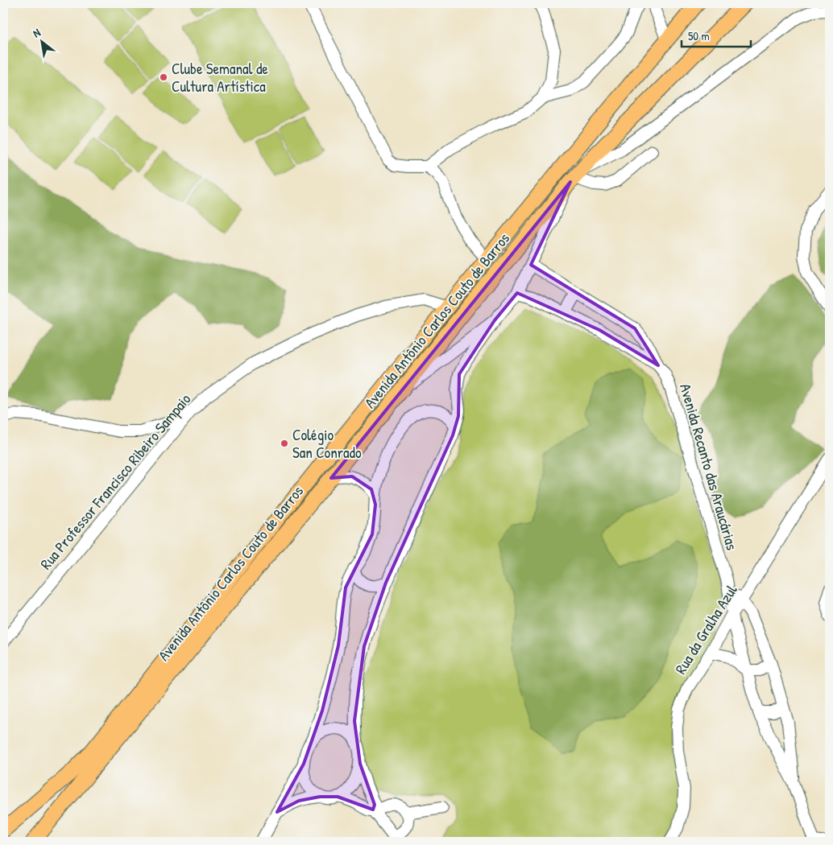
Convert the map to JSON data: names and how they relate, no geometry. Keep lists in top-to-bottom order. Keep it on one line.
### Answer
{"streets":{"main road":["Avenida Antônio Carlos Couto de Barros"],"street":["Avenida Recanto das Araucárias","Rua Professor Francisco Ribeiro Sampaio","Rua da Gralha Azul"]},"crossings":[["Avenida Antônio Carlos Couto de Barros","Rua Professor Francisco Ribeiro Sampaio"],["Avenida Recanto das Araucárias","Rua da Gralha Azul"]],"places":["Clube Semanal de Cultura Artística","Colégio San Conrado"],"scale_bar":"50 m","north":"top left"}
